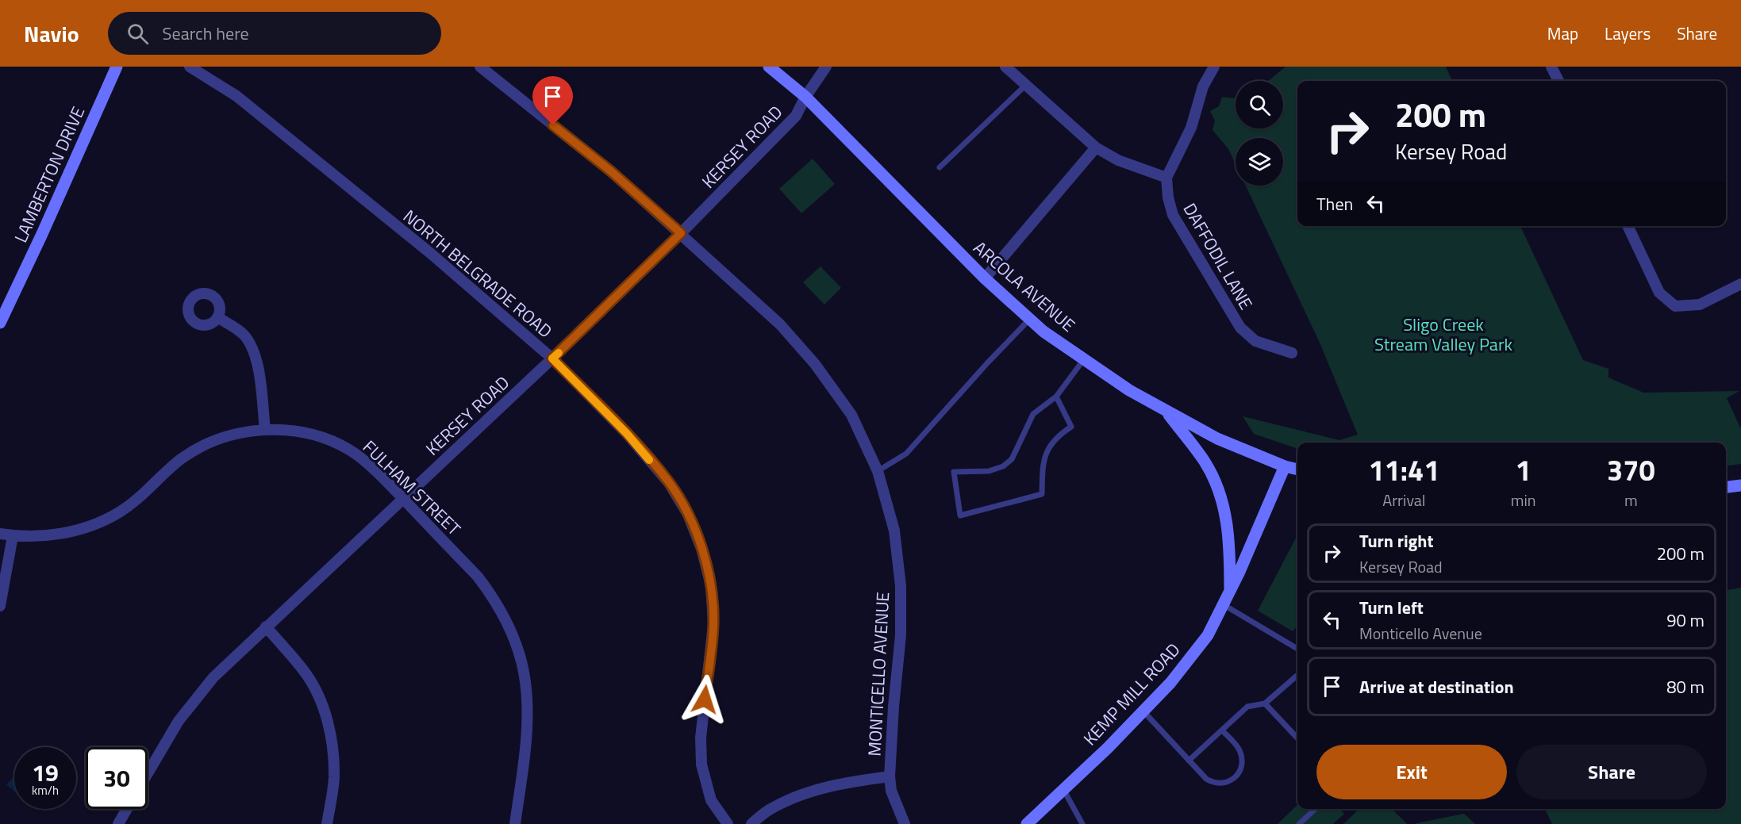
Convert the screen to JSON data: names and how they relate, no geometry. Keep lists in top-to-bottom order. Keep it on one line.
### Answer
{"streets":{"street":["KERSEY ROAD","LAMBERTON DRIVE","DAFFODIL LANE","NORTH BELGRADE ROAD","ARCOLA AVENUE","FULHAM STREET","MONTICELLO AVENUE","KEMP MILL ROAD"]},"crossings":[["KERSEY ROAD","NORTH BELGRADE ROAD"],["KERSEY ROAD","ARCOLA AVENUE"],["KERSEY ROAD","FULHAM STREET"],["KERSEY ROAD","MONTICELLO AVENUE"],["ARCOLA AVENUE","KEMP MILL ROAD"]],"parks":["Sligo Creek Stream Valley Park"],"page":{"header":"Navio","search":"Search here","nav":["Map","Layers","Share"],"turn":["200 m","Kersey Road"],"then":"Then","eta":["11:41","Arrival","1","min","370","m"],"list":[{"name":"Turn right","note":"Kersey Road","value":"200 m"},{"name":"Turn left","note":"Monticello Avenue","value":"90 m"},{"name":"Arrive at destination","value":"80 m"}],"buttons":["Exit","Share"],"speed":"19 km/h","limit":"30"}}
